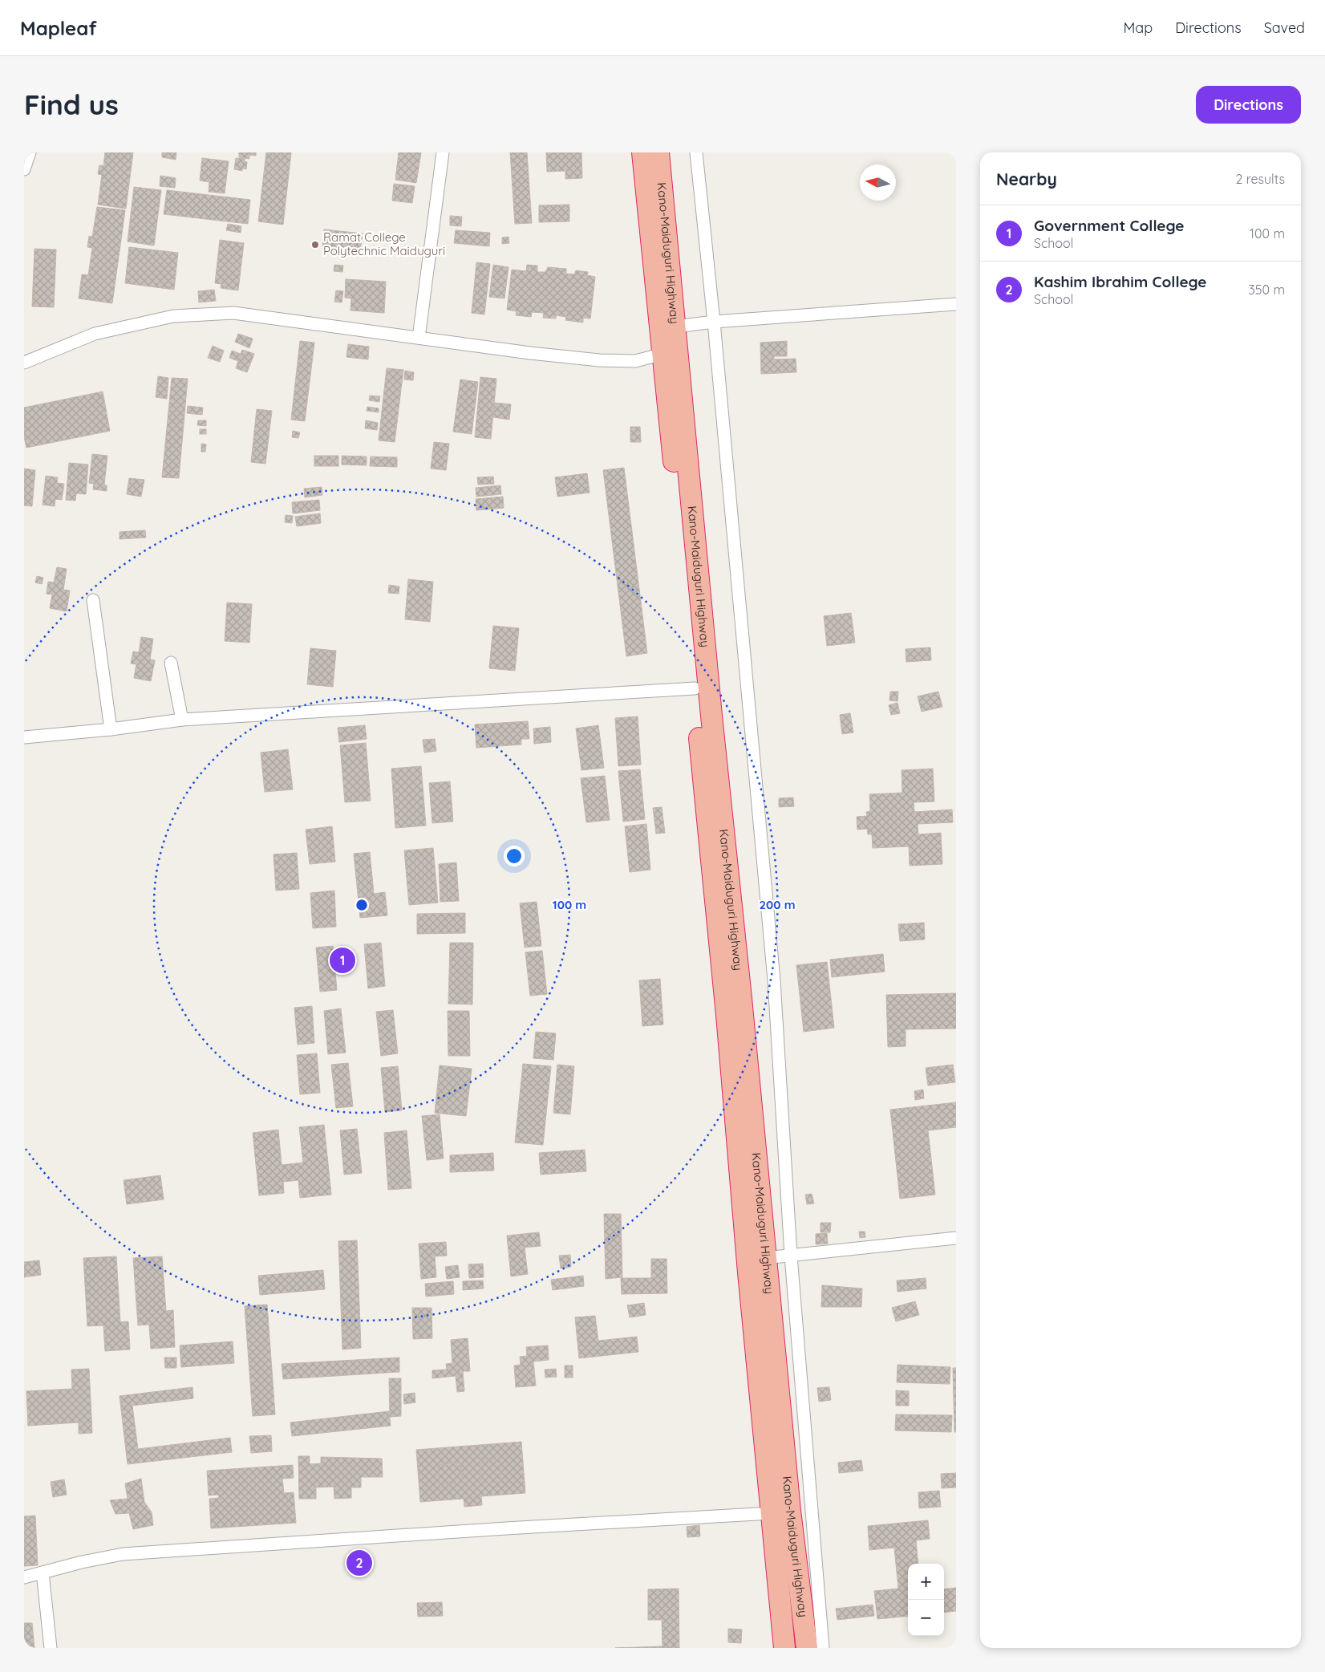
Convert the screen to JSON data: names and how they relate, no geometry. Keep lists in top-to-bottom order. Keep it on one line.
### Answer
{"streets":{"highway":["Kano-Maiduguri Highway"]},"places":["Ramat College Polytechnic Maiduguri"],"north":"left","page":{"header":"Mapleaf","nav":["Map","Directions","Saved"],"buttons":"Directions","title":"Find us","heading":["Nearby","2 results"],"list":[{"mark":"1","name":"Government College","note":"School","value":"100 m"},{"mark":"2","name":"Kashim Ibrahim College","note":"School","value":"350 m"}],"pins":["1","2"],"map_buttons":["+","−"]},"rings":["100 m","200 m"]}
